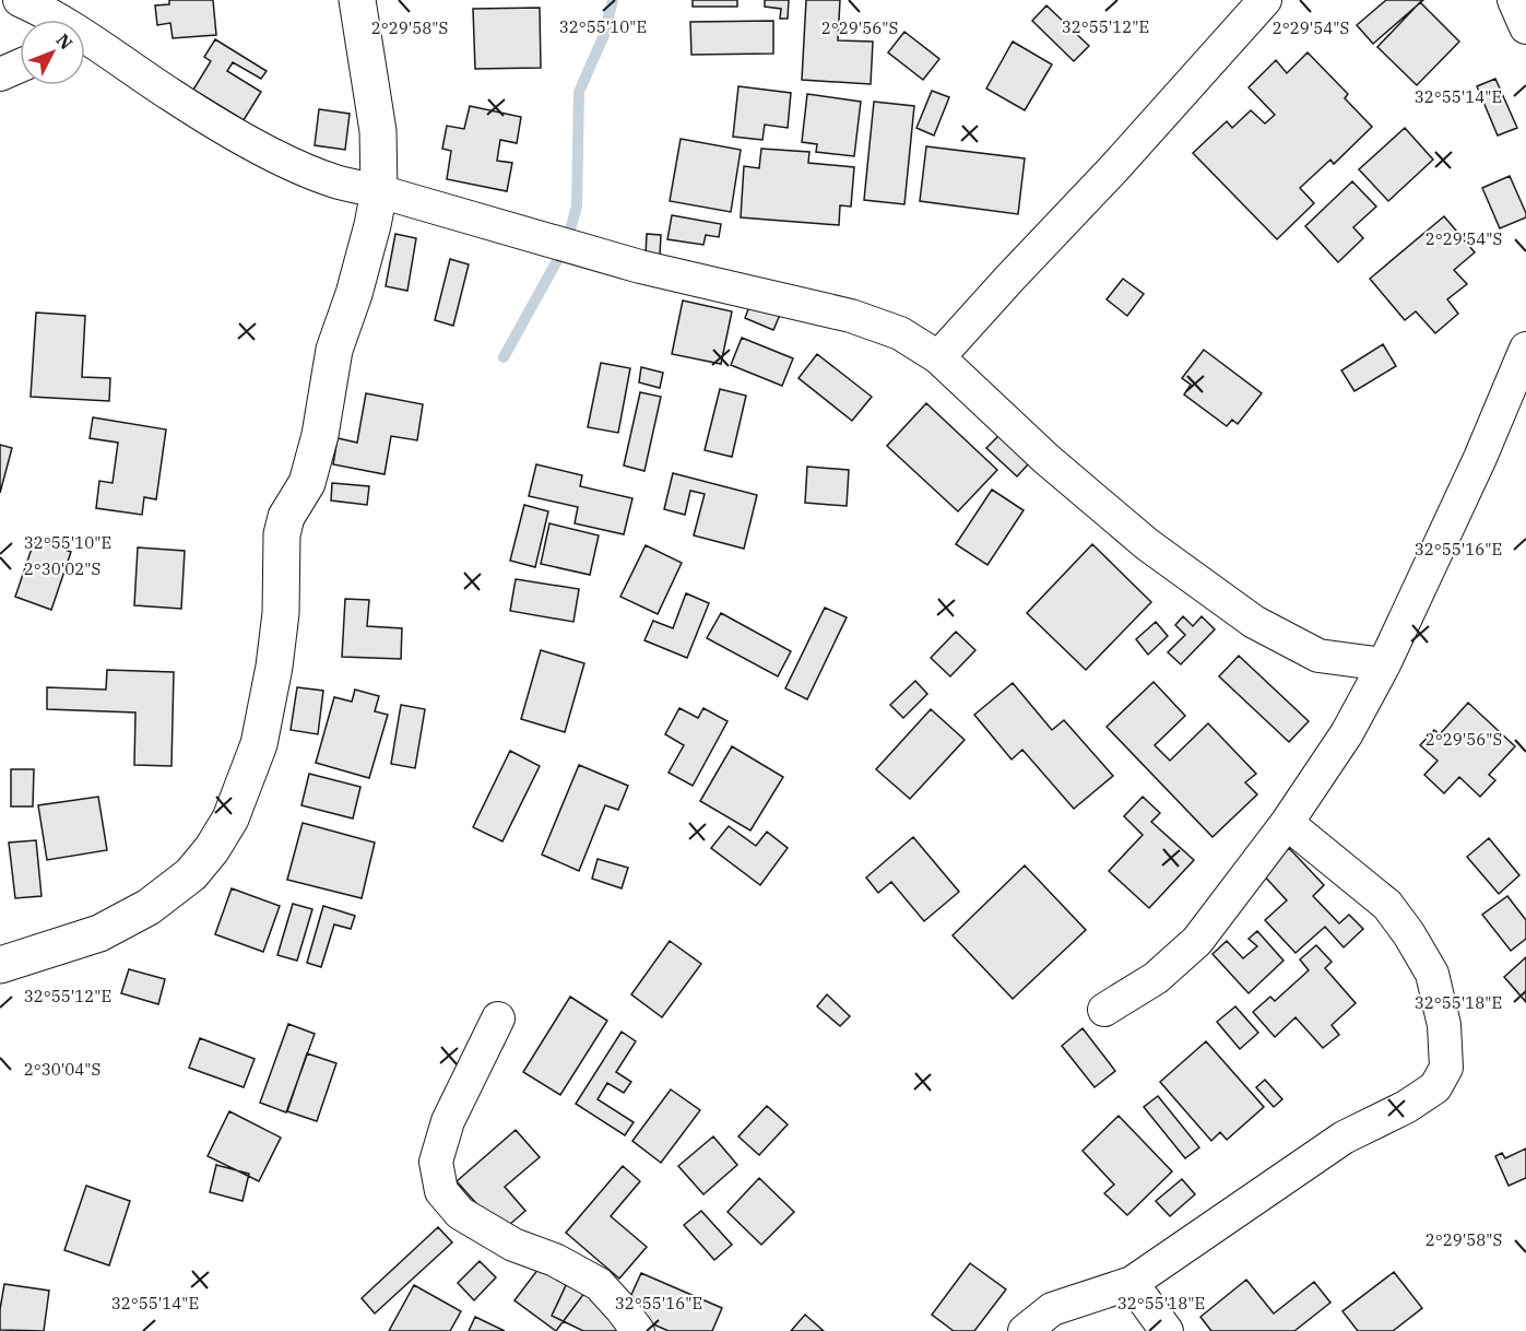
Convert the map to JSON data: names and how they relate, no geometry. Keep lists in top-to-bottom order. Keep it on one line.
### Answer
{"north":"top right","coordinates":["32°55'12\"E","32°55'10\"E","2°29'58\"S","2°29'56\"S","2°29'54\"S","32°55'14\"E","32°55'16\"E","2°30'02\"S","32°55'18\"E","2°30'04\"S"]}
